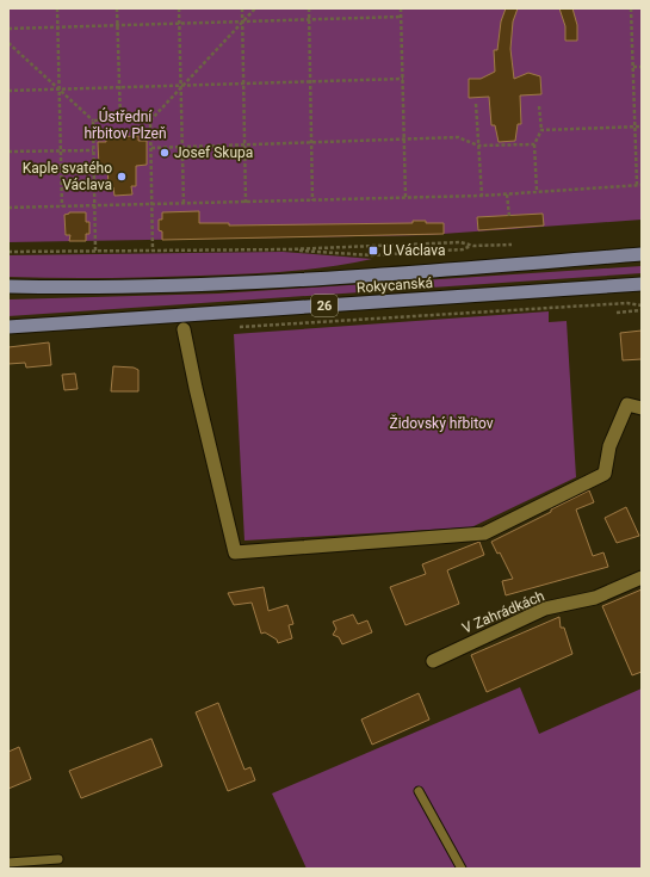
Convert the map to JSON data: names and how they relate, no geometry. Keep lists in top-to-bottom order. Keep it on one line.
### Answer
{"streets":{"main road":["Rokycanská","26"],"street":["V Zahrádkách"]},"parks":["Ústřední hřbitov Plzeň","Židovský hřbitov"],"places":{"other":["Josef Skupa","Kaple svatého Václava"],"transit":["U Václava"]}}
